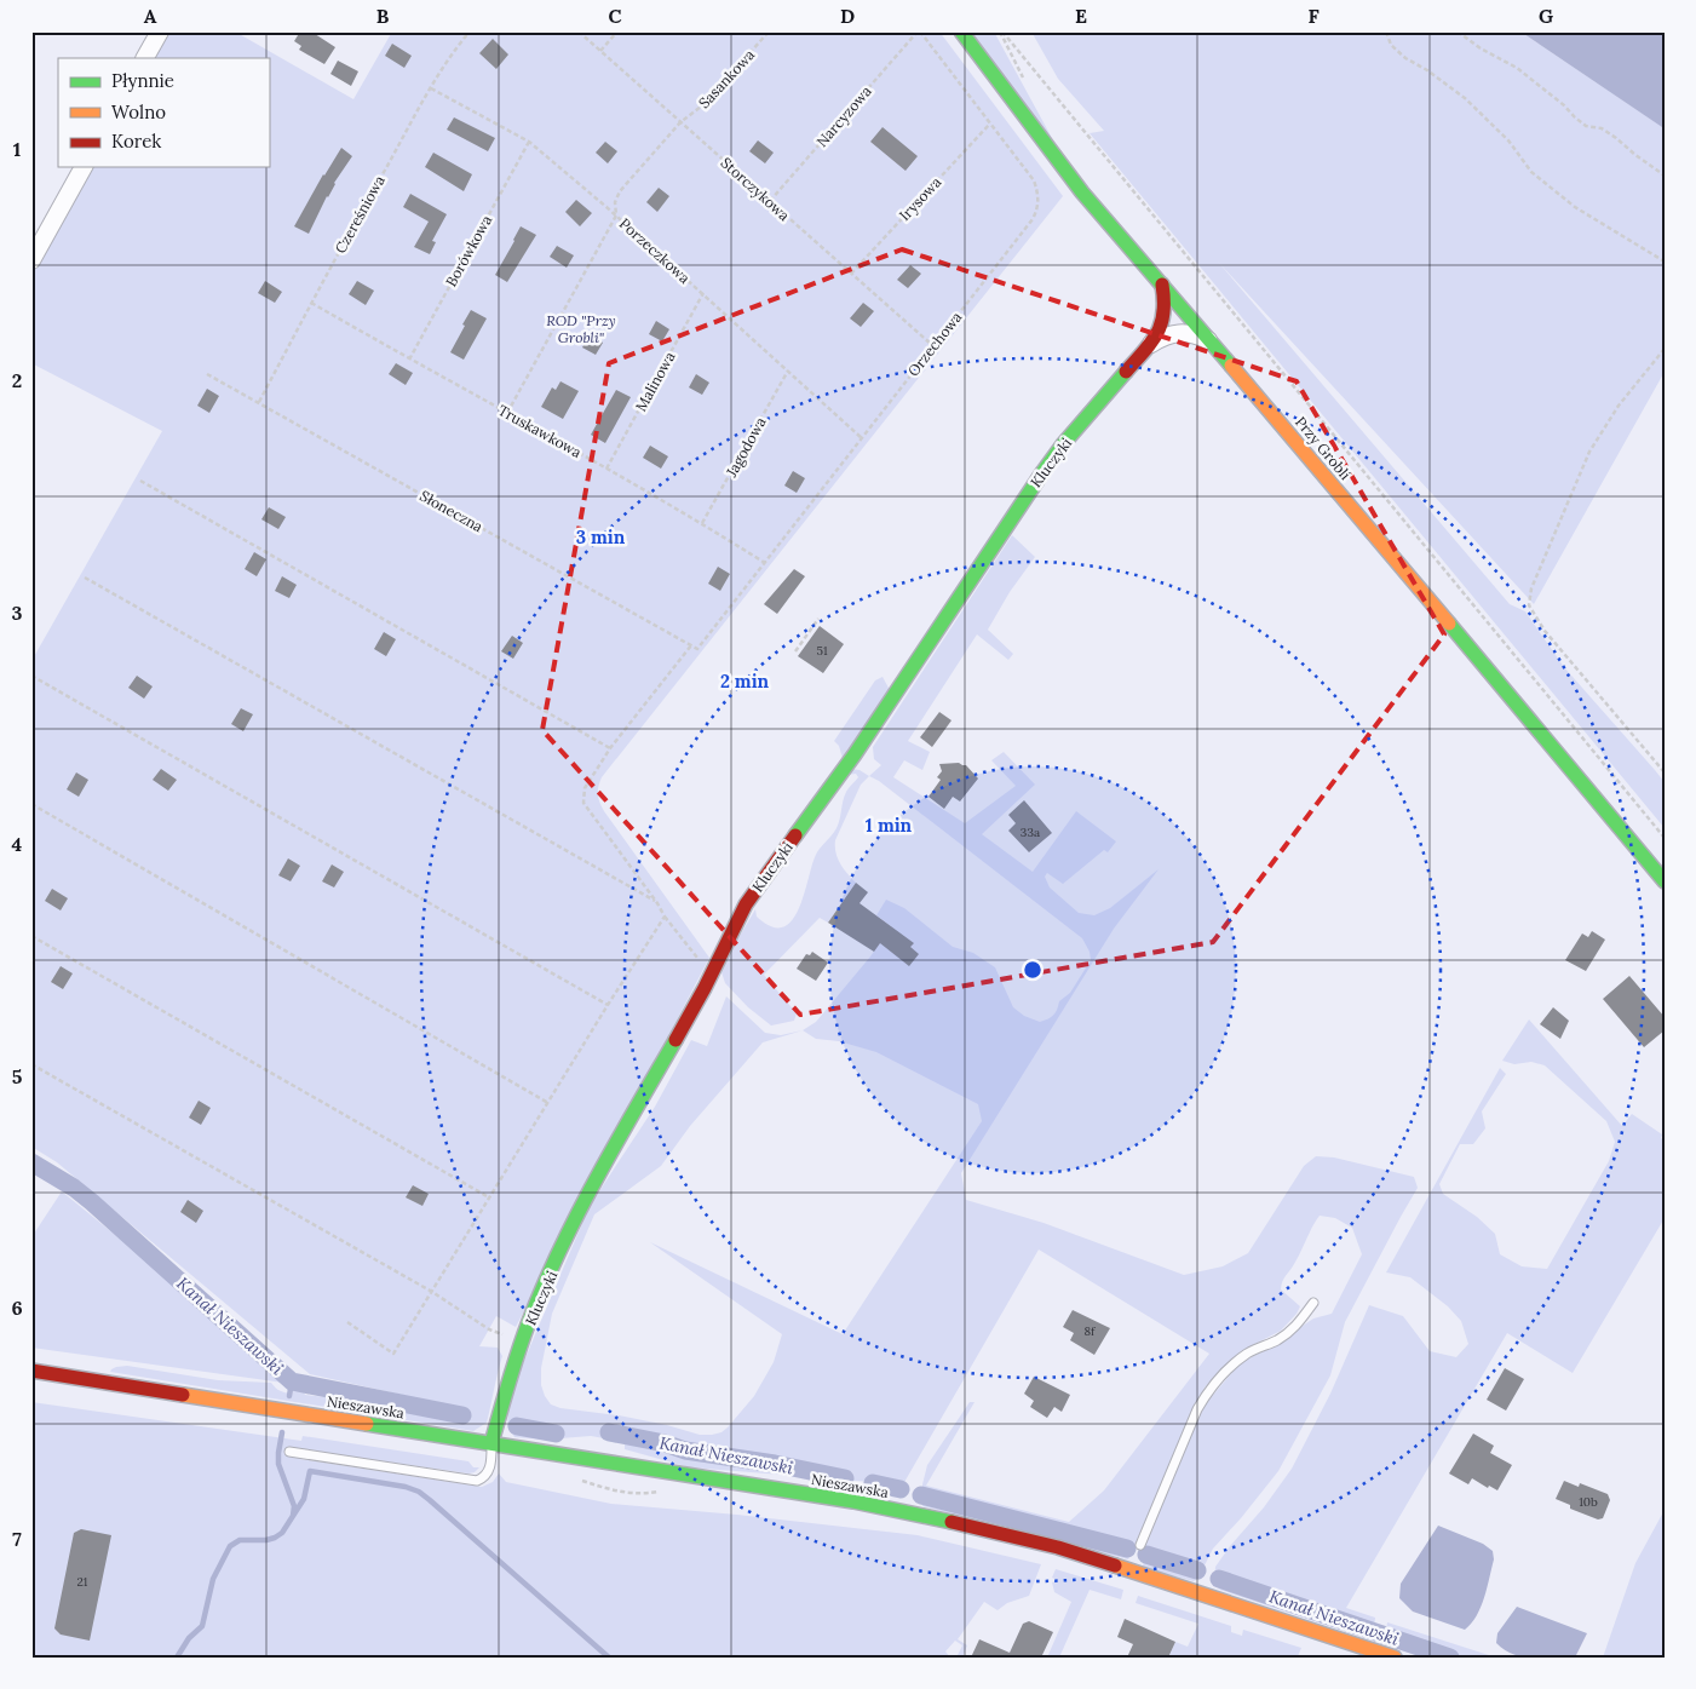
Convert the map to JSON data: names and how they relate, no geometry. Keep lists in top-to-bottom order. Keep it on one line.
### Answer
{"streets":{"street":["Przy Grobli","Kluczyki","Nieszawska"],"path":["Sasankowa","Narcyzowa","Storczykowa","Irysowa","Czereśniowa","Borówkowa","Porzeczkowa","Orzechowa","Malinowa","Truskawkowa","Jagodowa","Słoneczna"]},"crossings":[["Sasankowa","Storczykowa"],["Narcyzowa","Storczykowa"],["Narcyzowa","Orzechowa"],["Storczykowa","Irysowa"],["Storczykowa","Orzechowa"],["Irysowa","Orzechowa"],["Czereśniowa","Porzeczkowa"],["Czereśniowa","Truskawkowa"],["Czereśniowa","Słoneczna"],["Borówkowa","Porzeczkowa"],["Borówkowa","Truskawkowa"],["Porzeczkowa","Orzechowa"],["Porzeczkowa","Malinowa"],["Porzeczkowa","Jagodowa"],["Orzechowa","Truskawkowa"],["Orzechowa","Słoneczna"],["Malinowa","Truskawkowa"],["Truskawkowa","Jagodowa"],["Przy Grobli","Kluczyki"],["Kluczyki","Nieszawska"]],"water":["Kanał Nieszawski"],"parks":["ROD \"Przy Grobli\""],"house_numbers":["51","33a","8f","10b","21"],"legend":["Płynnie","Wolno","Korek"],"grid":{"columns":["A","B","C","D","E","F","G"],"rows":["1","2","3","4","5","6","7"]},"rings":["3 min","2 min","1 min"]}
